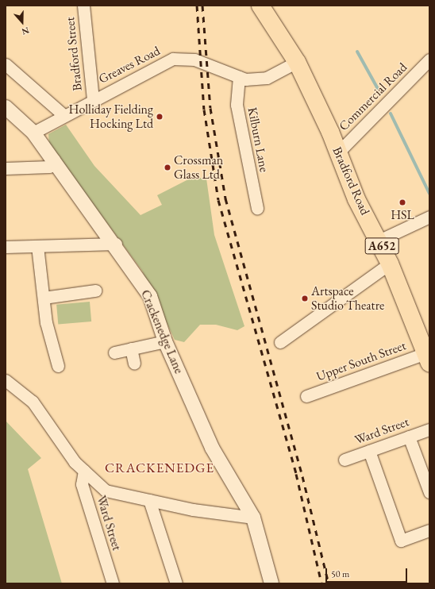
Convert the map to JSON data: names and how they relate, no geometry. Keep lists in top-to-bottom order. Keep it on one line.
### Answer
{"streets":{"main road":["Bradford Road","A652"],"street":["Bradford Street","Greaves Road","Commercial Road","Kilburn Lane","Crackenedge Lane","Upper South Street","Ward Street"]},"crossings":[["Bradford Street","Greaves Road"],["Greaves Road","Kilburn Lane"],["Greaves Road","Bradford Road"],["Greaves Road","Crackenedge Lane"],["Commercial Road","Bradford Road"],["Bradford Road","Upper South Street"]],"districts":["CRACKENEDGE"],"places":["Holliday Fielding Hocking Ltd","Crossman Glass Ltd","HSL","Artspace Studio Theatre"],"scale_bar":"50 m","north":"bottom"}
